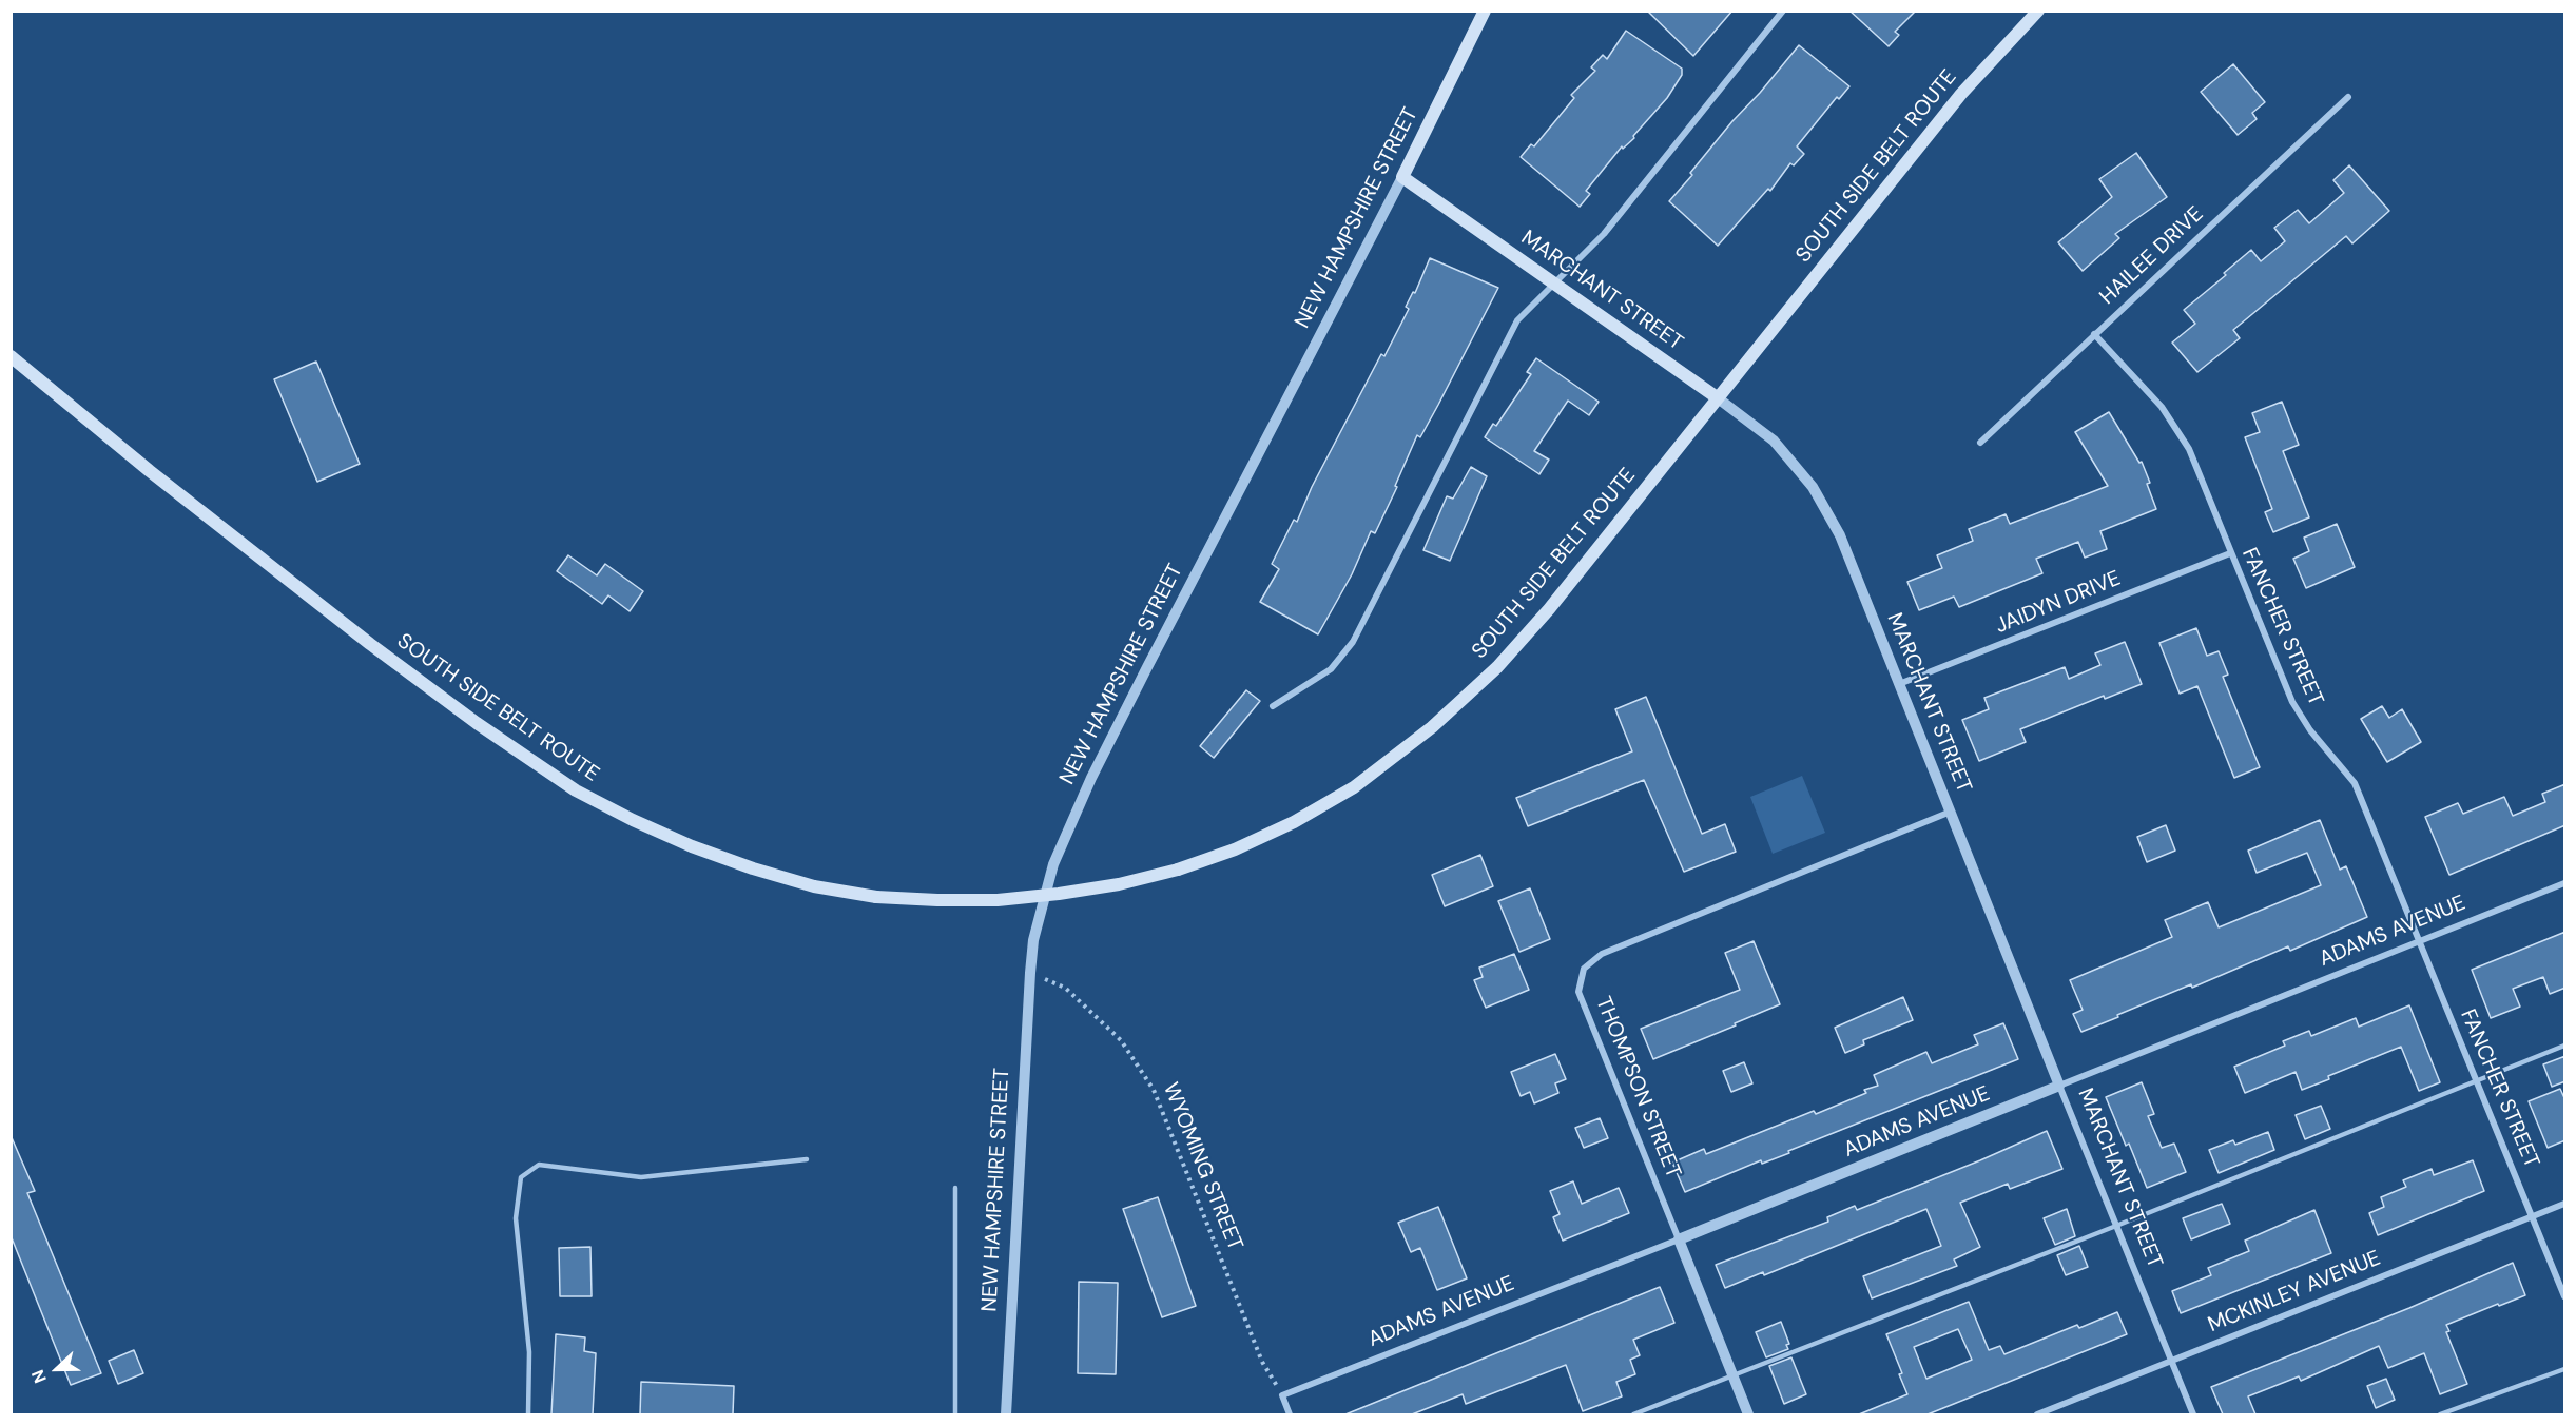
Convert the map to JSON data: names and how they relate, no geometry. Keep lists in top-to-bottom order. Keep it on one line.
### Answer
{"streets":{"main road":["SOUTH SIDE BELT ROUTE","NEW HAMPSHIRE STREET","MARCHANT STREET"],"street":["HAILEE DRIVE","JAIDYN DRIVE","FANCHER STREET","ADAMS AVENUE","THOMPSON STREET","MCKINLEY AVENUE"],"path":["WYOMING STREET"]},"crossings":[["SOUTH SIDE BELT ROUTE","MARCHANT STREET"],["NEW HAMPSHIRE STREET","MARCHANT STREET"],["NEW HAMPSHIRE STREET","WYOMING STREET"],["HAILEE DRIVE","FANCHER STREET"],["MARCHANT STREET","JAIDYN DRIVE"],["MARCHANT STREET","ADAMS AVENUE"],["MARCHANT STREET","THOMPSON STREET"],["MARCHANT STREET","MCKINLEY AVENUE"],["JAIDYN DRIVE","FANCHER STREET"],["FANCHER STREET","ADAMS AVENUE"],["FANCHER STREET","MCKINLEY AVENUE"],["ADAMS AVENUE","THOMPSON STREET"],["ADAMS AVENUE","WYOMING STREET"]],"north":"left"}
